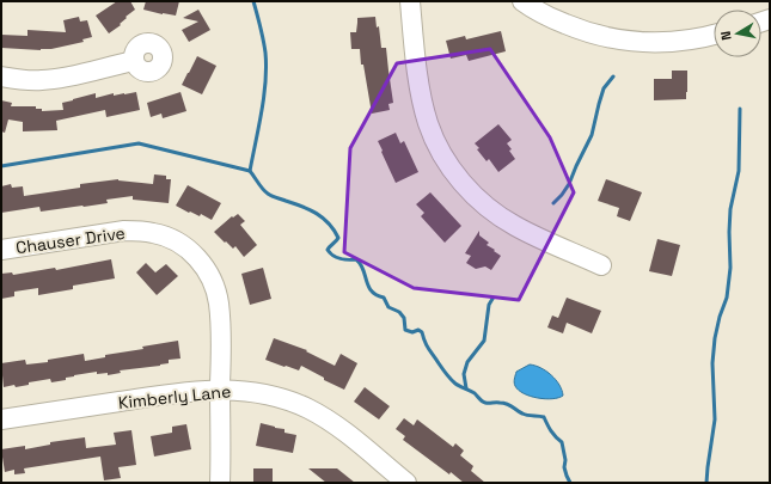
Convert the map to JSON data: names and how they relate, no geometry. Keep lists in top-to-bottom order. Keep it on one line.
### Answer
{"streets":{"street":["Chauser Drive","Kimberly Lane"]},"crossings":[["Chauser Drive","Kimberly Lane"]],"north":"left"}
